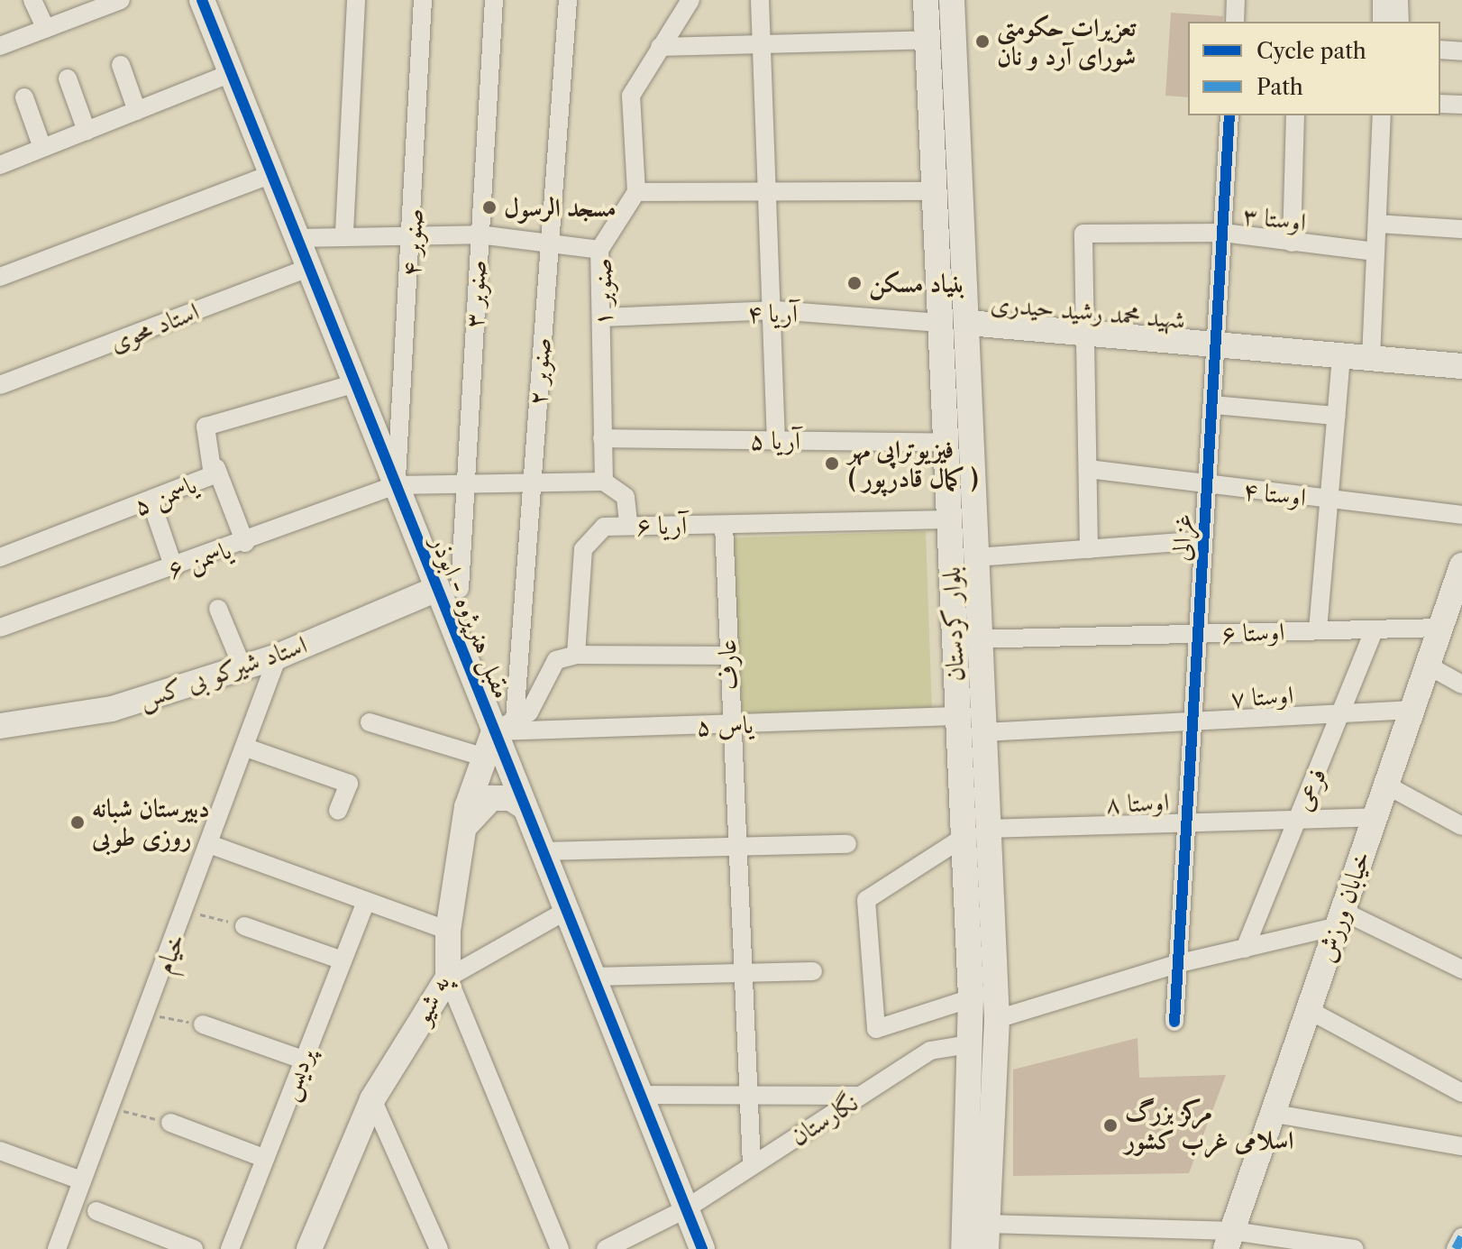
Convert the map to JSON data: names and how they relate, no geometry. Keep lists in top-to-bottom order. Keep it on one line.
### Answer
{"streets":{"street":["اوستا ۳","صنوبر ۴","صنوبر ۱","صنوبر ۳","شهید محمد رشید حیدری","آریا ۴","استاد محوی","صنوبر ۲","آریا ۵","اوستا ۴","یاسمن ۵","آریا ۶","غزالی","یاسمن ۶","مقبل هنرپژوه - ابوذر","بلوار کردستان","اوستا ۶","عارف","استاد شیرکو بی کس","اوستا ۷","یاس ۵","فرعی","اوستا ۸","خیابان ورزش","خیام","په شیو","پردیس","نگارستان"]},"crossings":[["اوستا ۳","شهید محمد رشید حیدری"],["اوستا ۳","غزالی"],["صنوبر ۴","یاسمن ۶"],["صنوبر ۴","مقبل هنرپژوه - ابوذر"],["صنوبر ۱","آریا ۴"],["صنوبر ۱","آریا ۵"],["صنوبر ۱","یاسمن ۶"],["صنوبر ۳","یاسمن ۶"],["صنوبر ۳","مقبل هنرپژوه - ابوذر"],["صنوبر ۳","استاد شیرکو بی کس"],["شهید محمد رشید حیدری","غزالی"],["شهید محمد رشید حیدری","بلوار کردستان"],["آریا ۴","بلوار کردستان"],["استاد محوی","مقبل هنرپژوه - ابوذر"],["صنوبر ۲","یاسمن ۶"],["صنوبر ۲","مقبل هنرپژوه - ابوذر"],["صنوبر ۲","یاس ۵"],["صنوبر ۲","په شیو"],["آریا ۵","بلوار کردستان"],["اوستا ۴","غزالی"],["یاسمن ۵","مقبل هنرپژوه - ابوذر"],["آریا ۶","بلوار کردستان"],["آریا ۶","عارف"],["غزالی","اوستا ۶"],["غزالی","اوستا ۷"],["غزالی","اوستا ۸"],["یاسمن ۶","مقبل هنرپژوه - ابوذر"],["مقبل هنرپژوه - ابوذر","استاد شیرکو بی کس"],["مقبل هنرپژوه - ابوذر","یاس ۵"],["مقبل هنرپژوه - ابوذر","په شیو"],["مقبل هنرپژوه - ابوذر","نگارستان"],["بلوار کردستان","اوستا ۶"],["بلوار کردستان","اوستا ۷"],["بلوار کردستان","یاس ۵"],["بلوار کردستان","اوستا ۸"],["بلوار کردستان","نگارستان"],["اوستا ۶","فرعی"],["اوستا ۶","خیابان ورزش"],["عارف","یاس ۵"],["عارف","نگارستان"],["استاد شیرکو بی کس","خیام"],["اوستا ۷","فرعی"],["اوستا ۷","خیابان ورزش"],["یاس ۵","په شیو"],["فرعی","اوستا ۸"],["اوستا ۸","خیابان ورزش"]],"places":["تعزیرات حکومتی شورای آرد و نان","مسجد الرسول","بنیاد مسکن","فیزیوتراپی مهر ( کمال قادرپور )","دبیرستان شبانه روزی طوبی","مرکز بزرگ اسلامی غرب کشور"],"legend":["Cycle path","Path"]}
